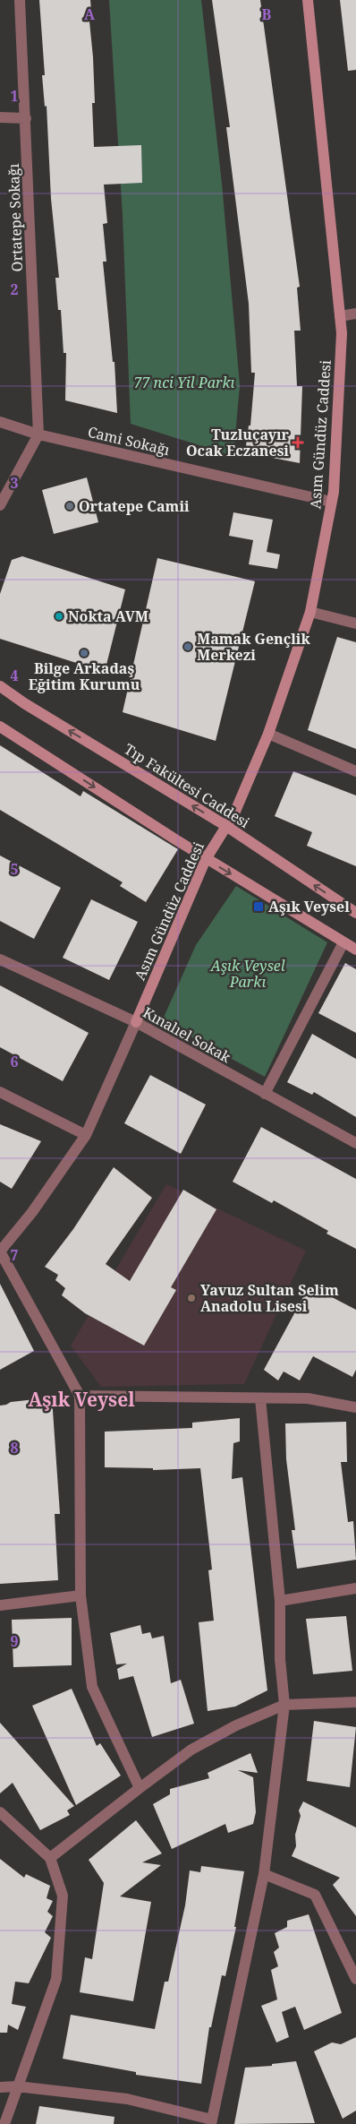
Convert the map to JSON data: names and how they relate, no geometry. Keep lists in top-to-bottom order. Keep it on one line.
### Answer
{"streets":{"street":["Ortatepe Sokağı","Asım Gündüz Caddesi","Cami Sokağı","Tıp Fakültesi Caddesi","Kınalıel Sokak"]},"crossings":[["Ortatepe Sokağı","Cami Sokağı"],["Asım Gündüz Caddesi","Cami Sokağı"],["Asım Gündüz Caddesi","Tıp Fakültesi Caddesi"],["Asım Gündüz Caddesi","Kınalıel Sokak"]],"districts":["Aşık Veysel"],"parks":["77 nci Yil Parkı","Aşık Veysel Parkı"],"places":{"health":["Tuzluçayır Ocak Eczanesi"],"other":["Ortatepe Camii","Nokta AVM","Mamak Gençlik Merkezi","Bilge Arkadaş Eğitim Kurumu","Yavuz Sultan Selim Anadolu Lisesi"],"transit":["Aşık Veysel"]},"grid":{"columns":["A","B"],"rows":["1","2","3","4","5","6","7","8","9"]}}
